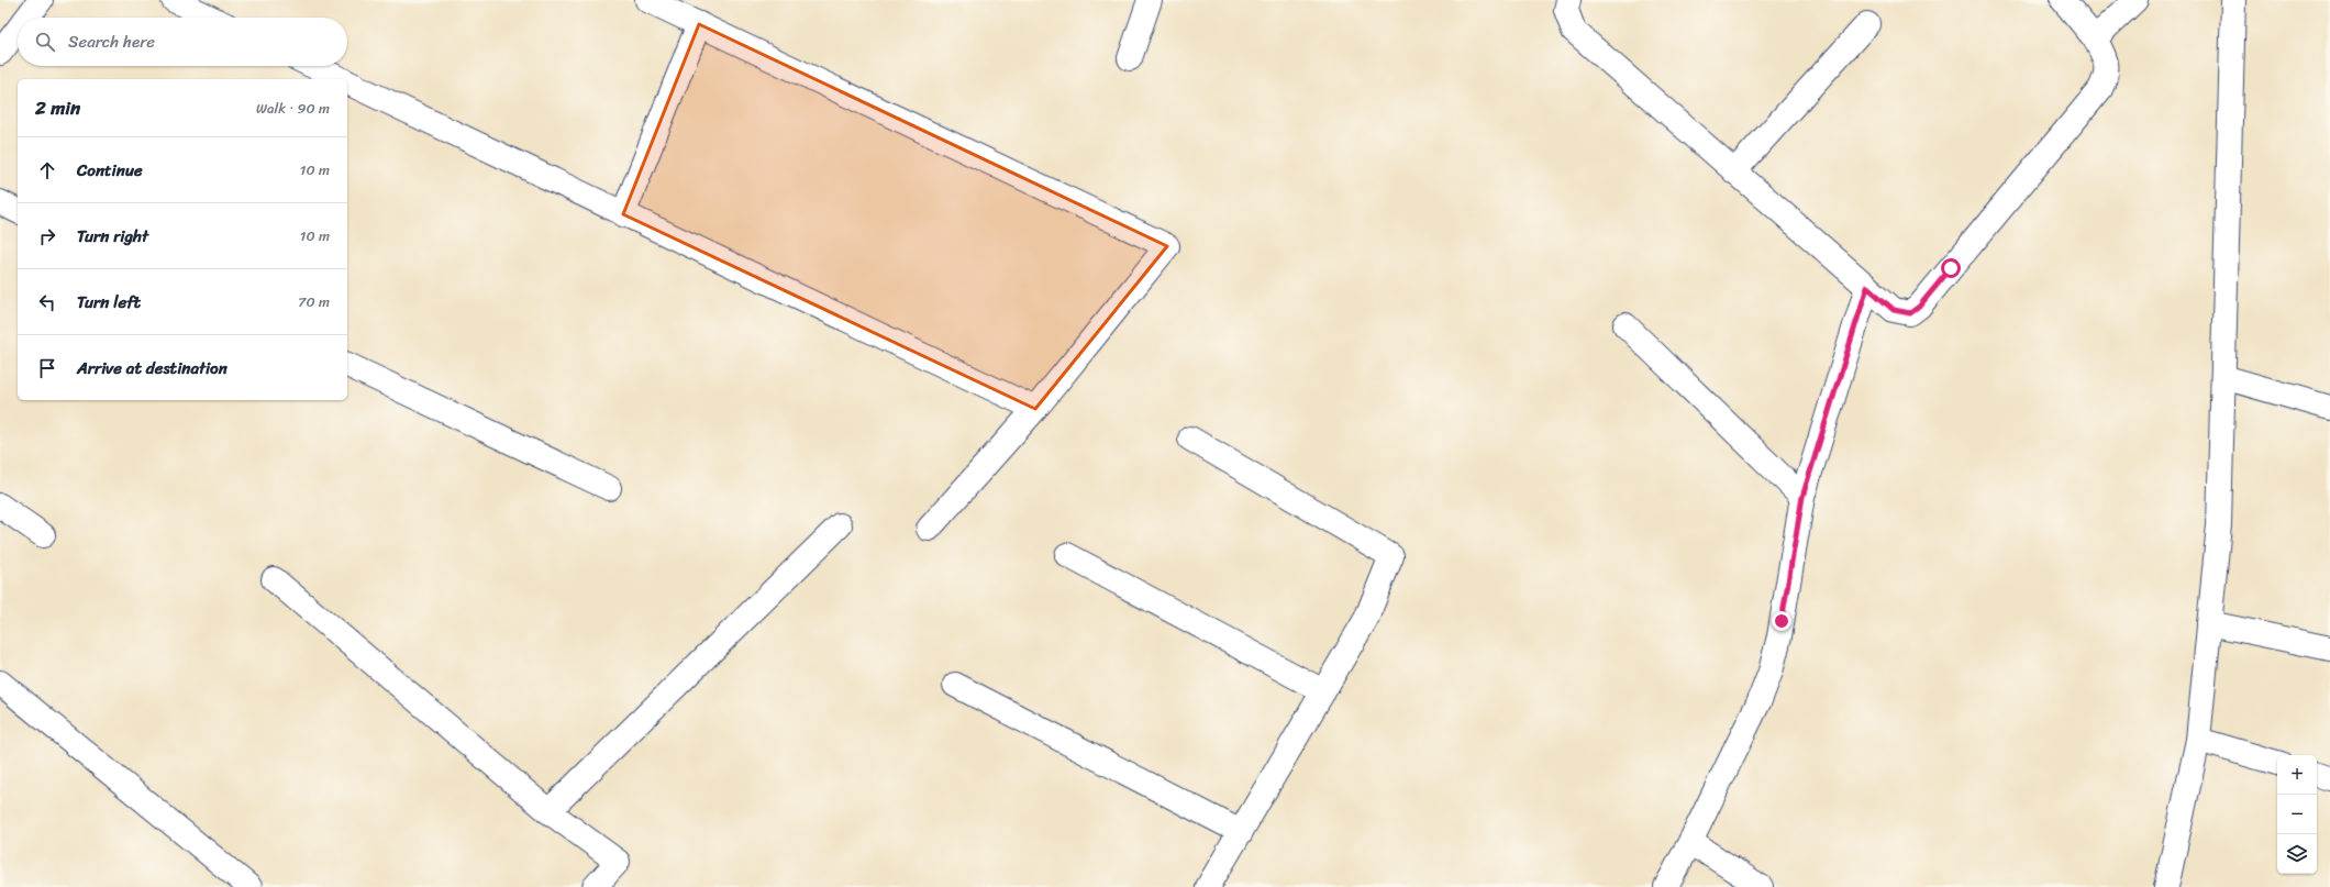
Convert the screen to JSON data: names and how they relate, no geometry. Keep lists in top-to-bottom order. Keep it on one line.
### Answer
{"page":{"search":"Search here","heading":["2 min","Walk · 90 m"],"list":[["Continue","10 m"],["Turn right","10 m"],["Turn left","70 m"],"Arrive at destination"],"map_buttons":["+","−"]}}
